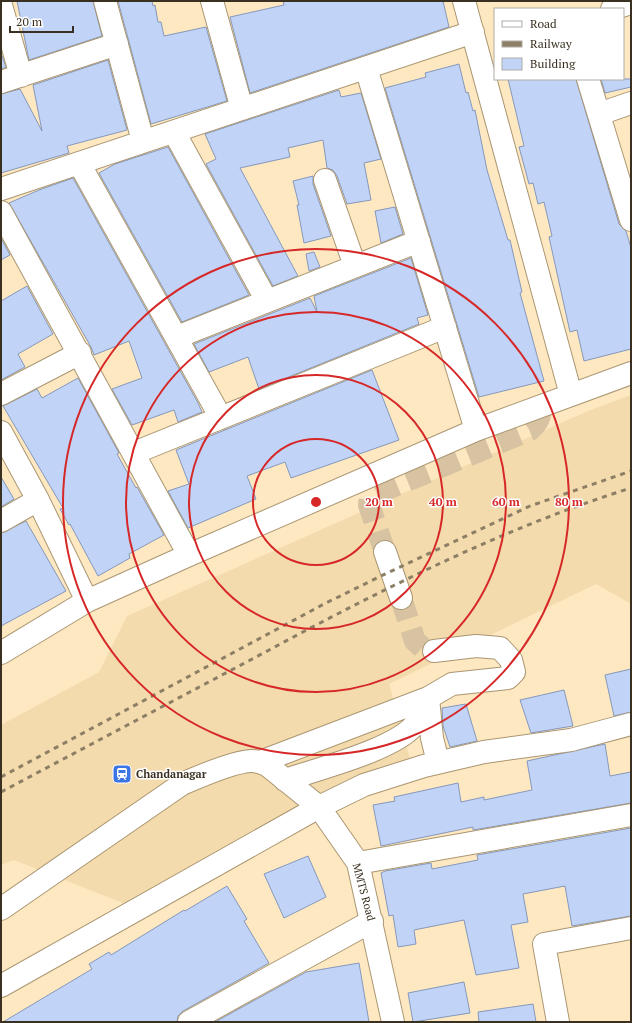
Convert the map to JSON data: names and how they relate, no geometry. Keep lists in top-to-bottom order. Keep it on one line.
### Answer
{"streets":{"street":["MMTS Road"]},"places":{"station":["Chandanagar"]},"legend":["Road","Railway","Building"],"scale_bar":"20 m","rings":["20 m","40 m","60 m","80 m"]}
